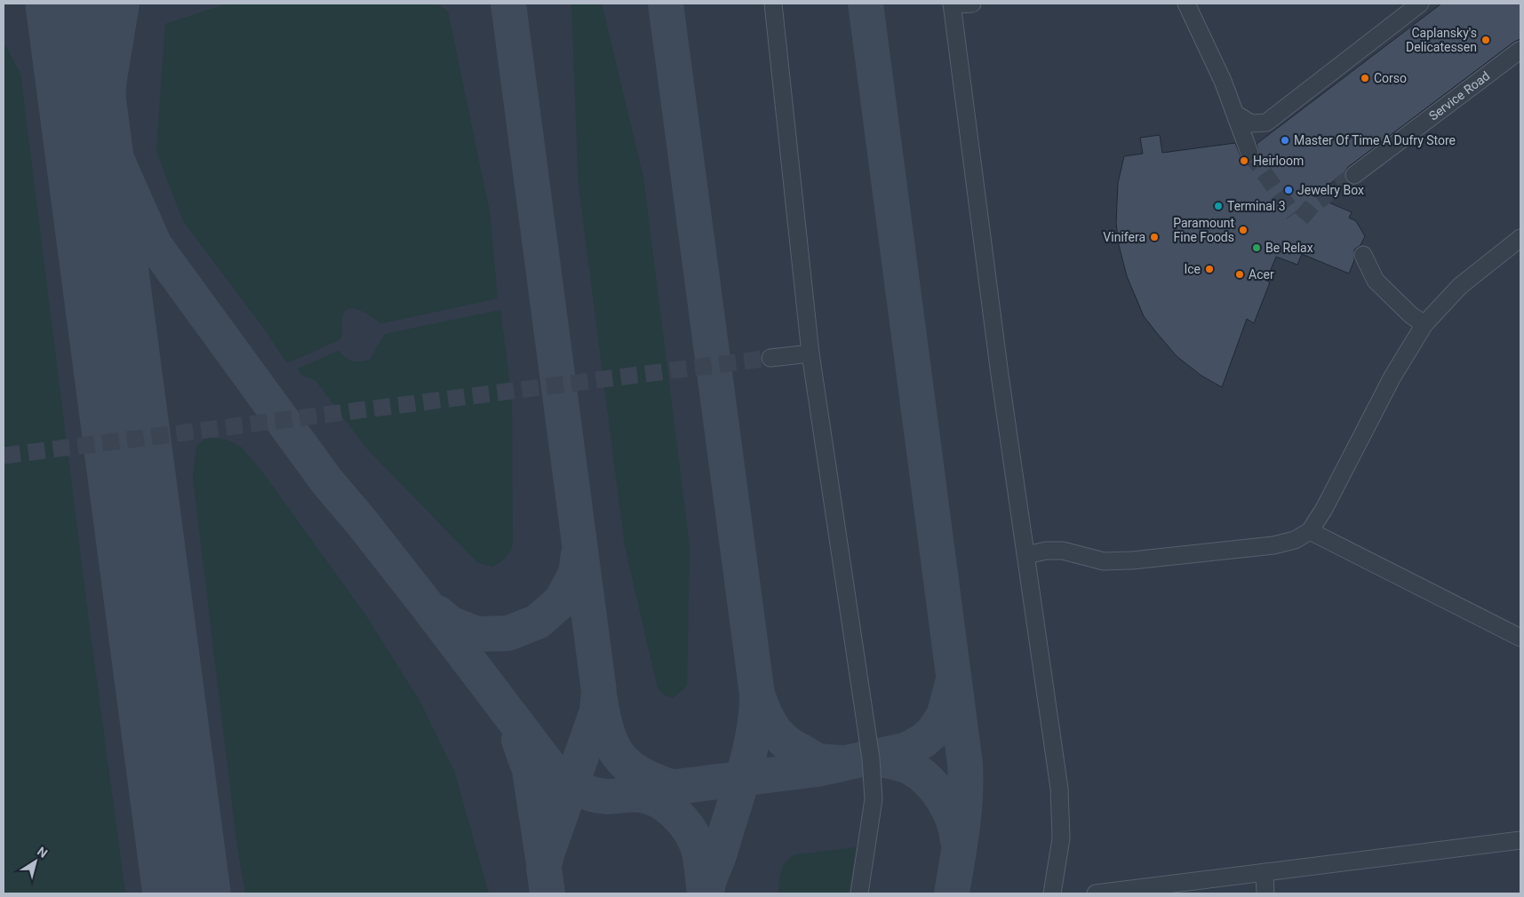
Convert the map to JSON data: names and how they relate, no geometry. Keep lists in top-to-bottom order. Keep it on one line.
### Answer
{"streets":{"street":["Service Road"]},"places":["Caplansky's Delicatessen","Corso","Master Of Time A Dufry Store","Heirloom","Jewelry Box","Terminal 3","Paramount Fine Foods","Vinifera","Be Relax","Ice","Acer"],"north":"top right"}
